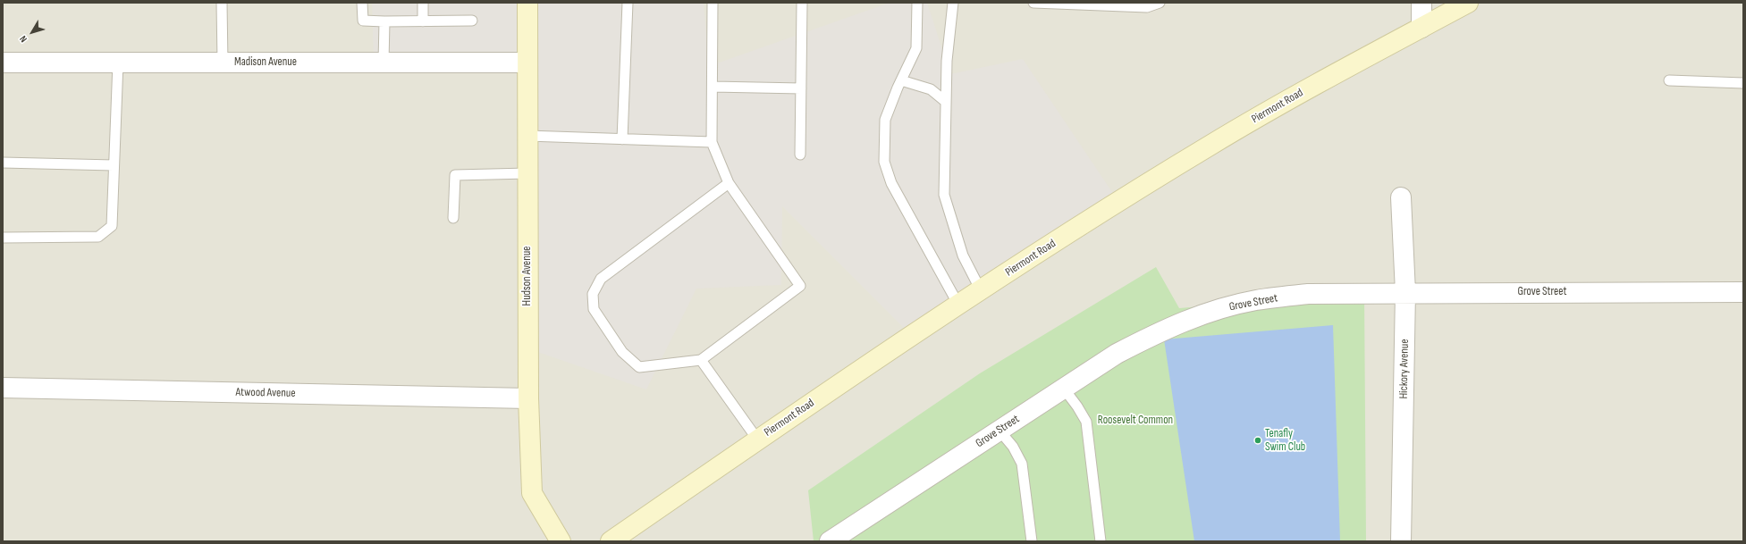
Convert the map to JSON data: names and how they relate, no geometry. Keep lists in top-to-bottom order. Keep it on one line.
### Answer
{"streets":{"street":["Madison Avenue","Piermont Road","Hudson Avenue","Grove Street","Hickory Avenue","Atwood Avenue"]},"crossings":[["Madison Avenue","Hudson Avenue"],["Hudson Avenue","Atwood Avenue"],["Grove Street","Hickory Avenue"]],"parks":["Roosevelt Common"],"places":["Tenafly Swim Club"],"north":"bottom left"}
